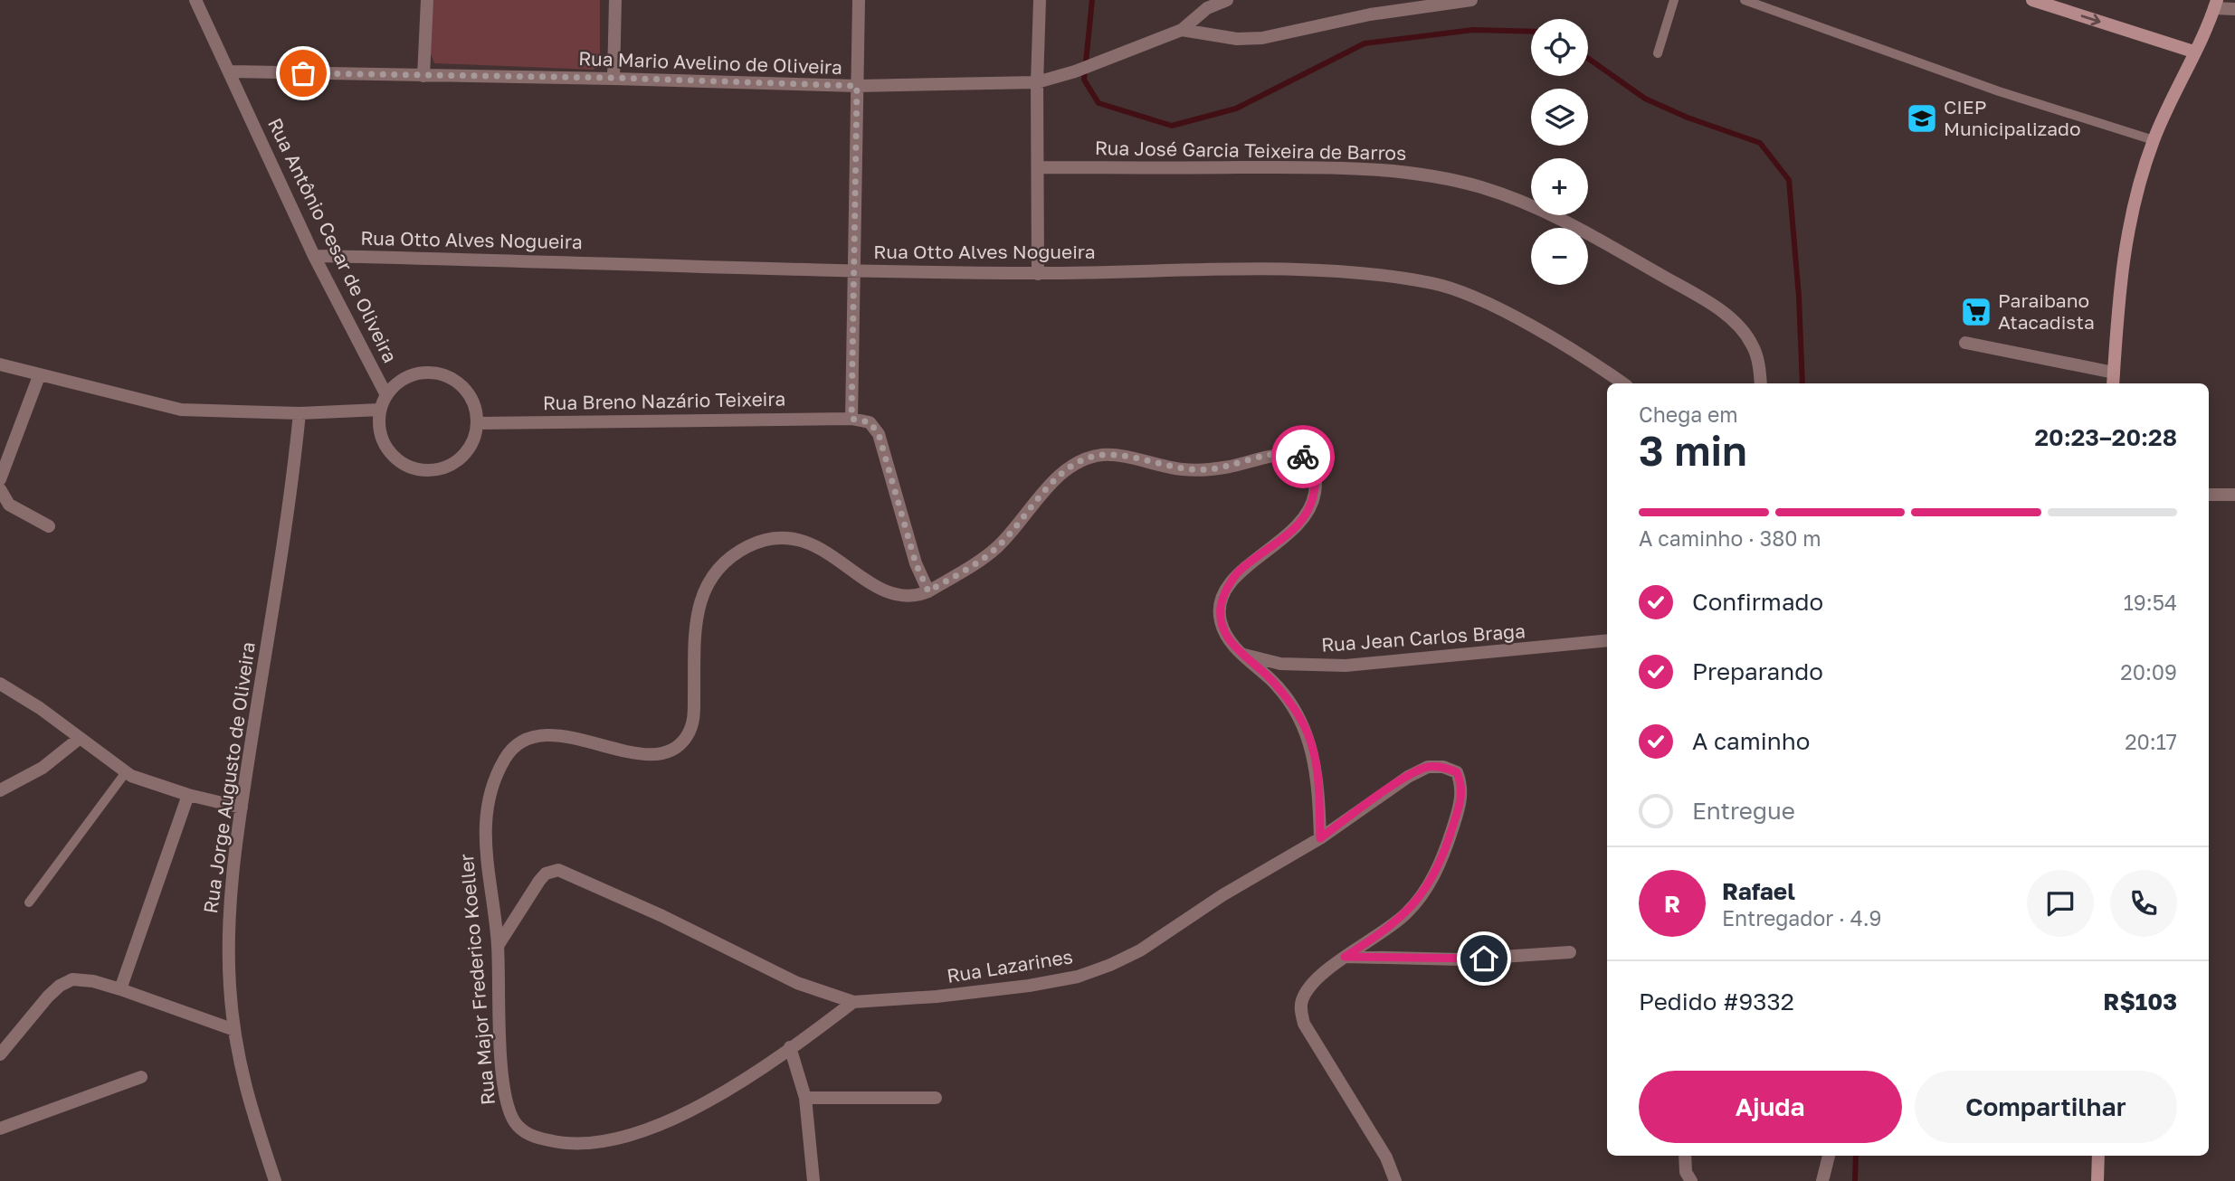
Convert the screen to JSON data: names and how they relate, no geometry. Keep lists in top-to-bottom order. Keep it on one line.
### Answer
{"streets":{"street":["Rua Mario Avelino de Oliveira","Rua José Garcia Teixeira de Barros","Rua Antônio Cesar de Oliveira","Rua Otto Alves Nogueira","Rua Breno Nazário Teixeira","Rua Jean Carlos Braga","Rua Jorge Augusto de Oliveira","Rua Lazarines","Rua Major Frederico Koeller"]},"crossings":[["Rua Mario Avelino de Oliveira","Rua Antônio Cesar de Oliveira"],["Rua Antônio Cesar de Oliveira","Rua Otto Alves Nogueira"],["Rua Antônio Cesar de Oliveira","Rua Breno Nazário Teixeira"],["Rua Lazarines","Rua Major Frederico Koeller"]],"places":{"school or university":["CIEP Municipalizado"],"supermarket":["Paraibano Atacadista"]},"page":{"map_buttons":["+","−"],"heading":["3 min","Chega em","20:23–20:28"],"panel":["Rafael","Entregador · 4.9","Pedido #9332","R$103"],"bar":"A caminho · 380 m","list":[["Confirmado","19:54"],["Preparando","20:09"],["A caminho","20:17"],"Entregue"],"round":"R","buttons":["Ajuda","Compartilhar"]}}
